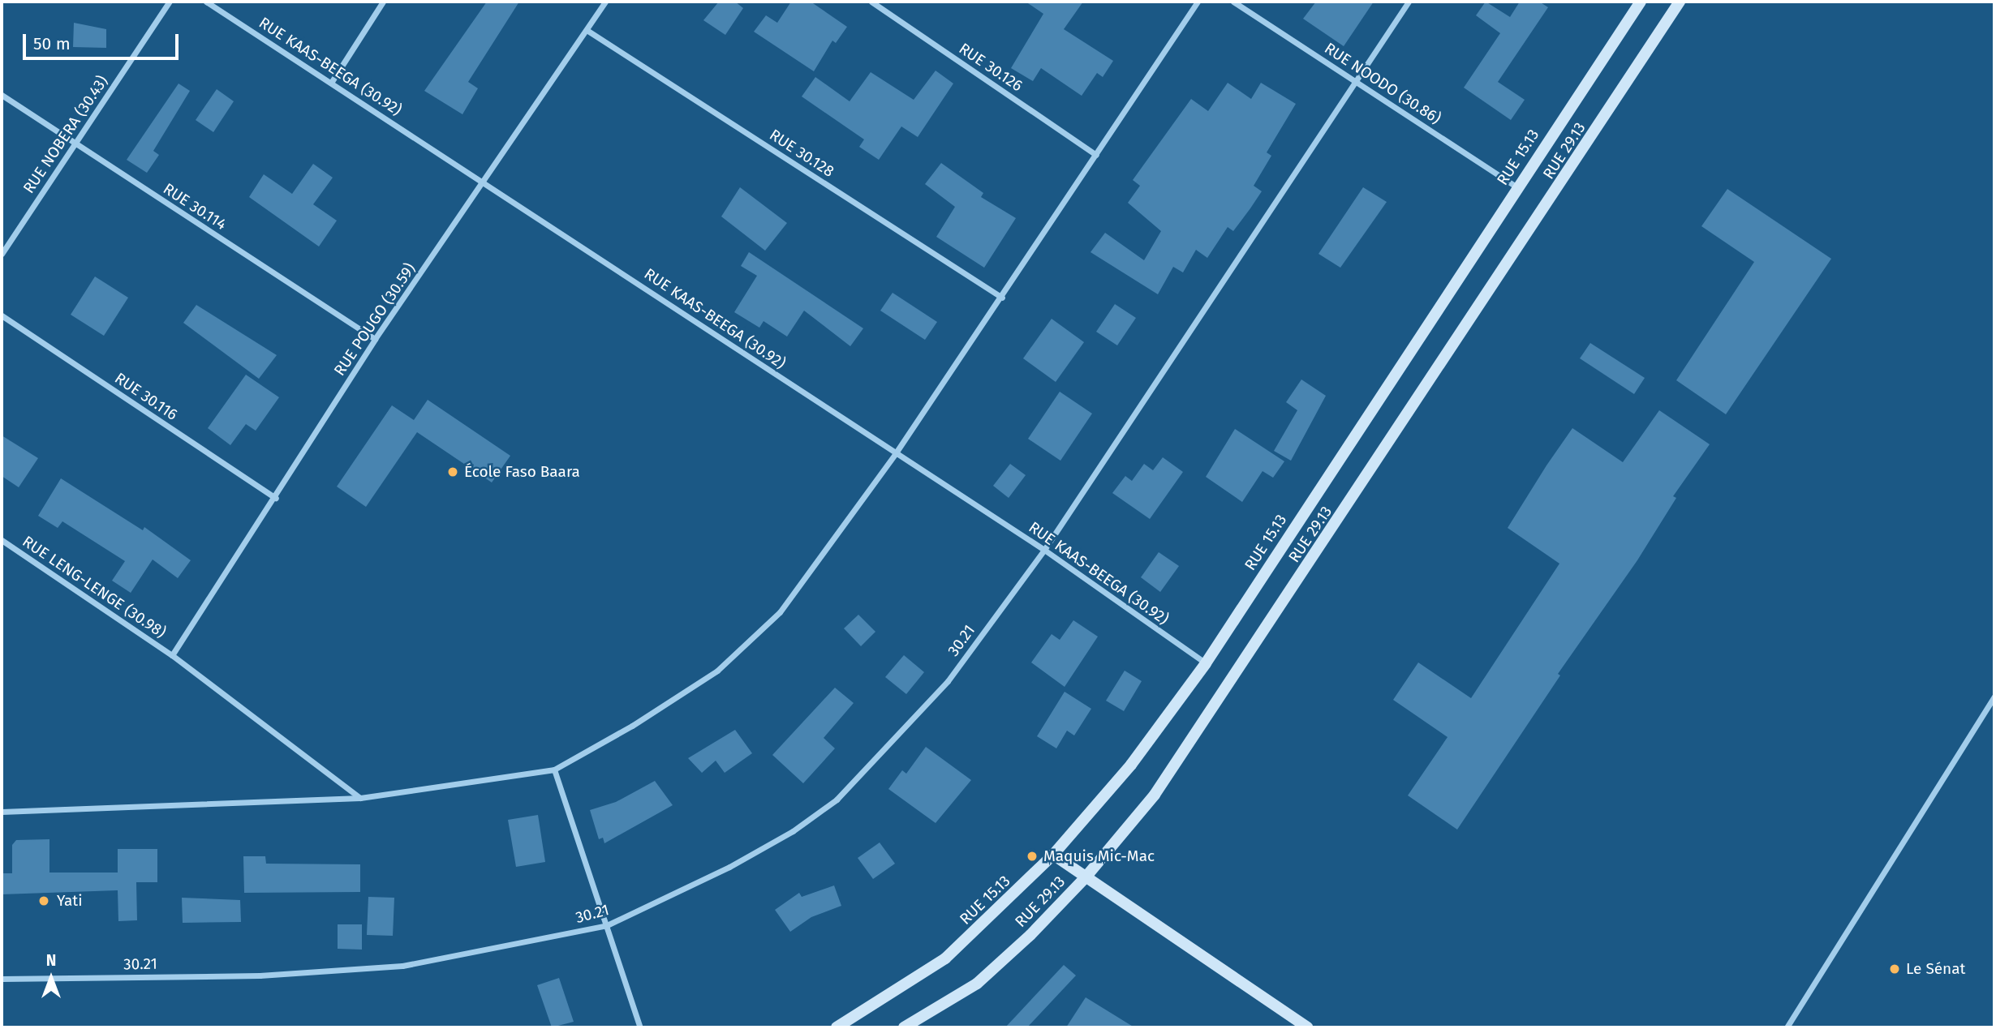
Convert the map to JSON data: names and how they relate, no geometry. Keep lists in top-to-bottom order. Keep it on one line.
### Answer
{"streets":{"main road":["RUE 29.13","RUE 15.13"],"street":["RUE KAAS-BEEGA (30.92)","RUE 30.126","RUE NOODO (30.86)","RUE NOBERA (30.43)","RUE 30.128","RUE 30.114","RUE POUGO (30.59)","RUE 30.116","RUE LENG-LENGE (30.98)","30.21"]},"crossings":[["RUE KAAS-BEEGA (30.92)","RUE 15.13"],["RUE KAAS-BEEGA (30.92)","RUE POUGO (30.59)"],["RUE KAAS-BEEGA (30.92)","30.21"],["RUE NOODO (30.86)","RUE 15.13"],["RUE NOODO (30.86)","30.21"],["RUE NOBERA (30.43)","RUE 30.114"],["RUE 30.128","RUE POUGO (30.59)"],["RUE 30.114","RUE POUGO (30.59)"],["RUE POUGO (30.59)","RUE 30.116"],["RUE POUGO (30.59)","RUE LENG-LENGE (30.98)"]],"places":["École Faso Baara","Maquis Mic-Mac","Yati","Le Sénat"],"scale_bar":"50 m","north":"top"}
